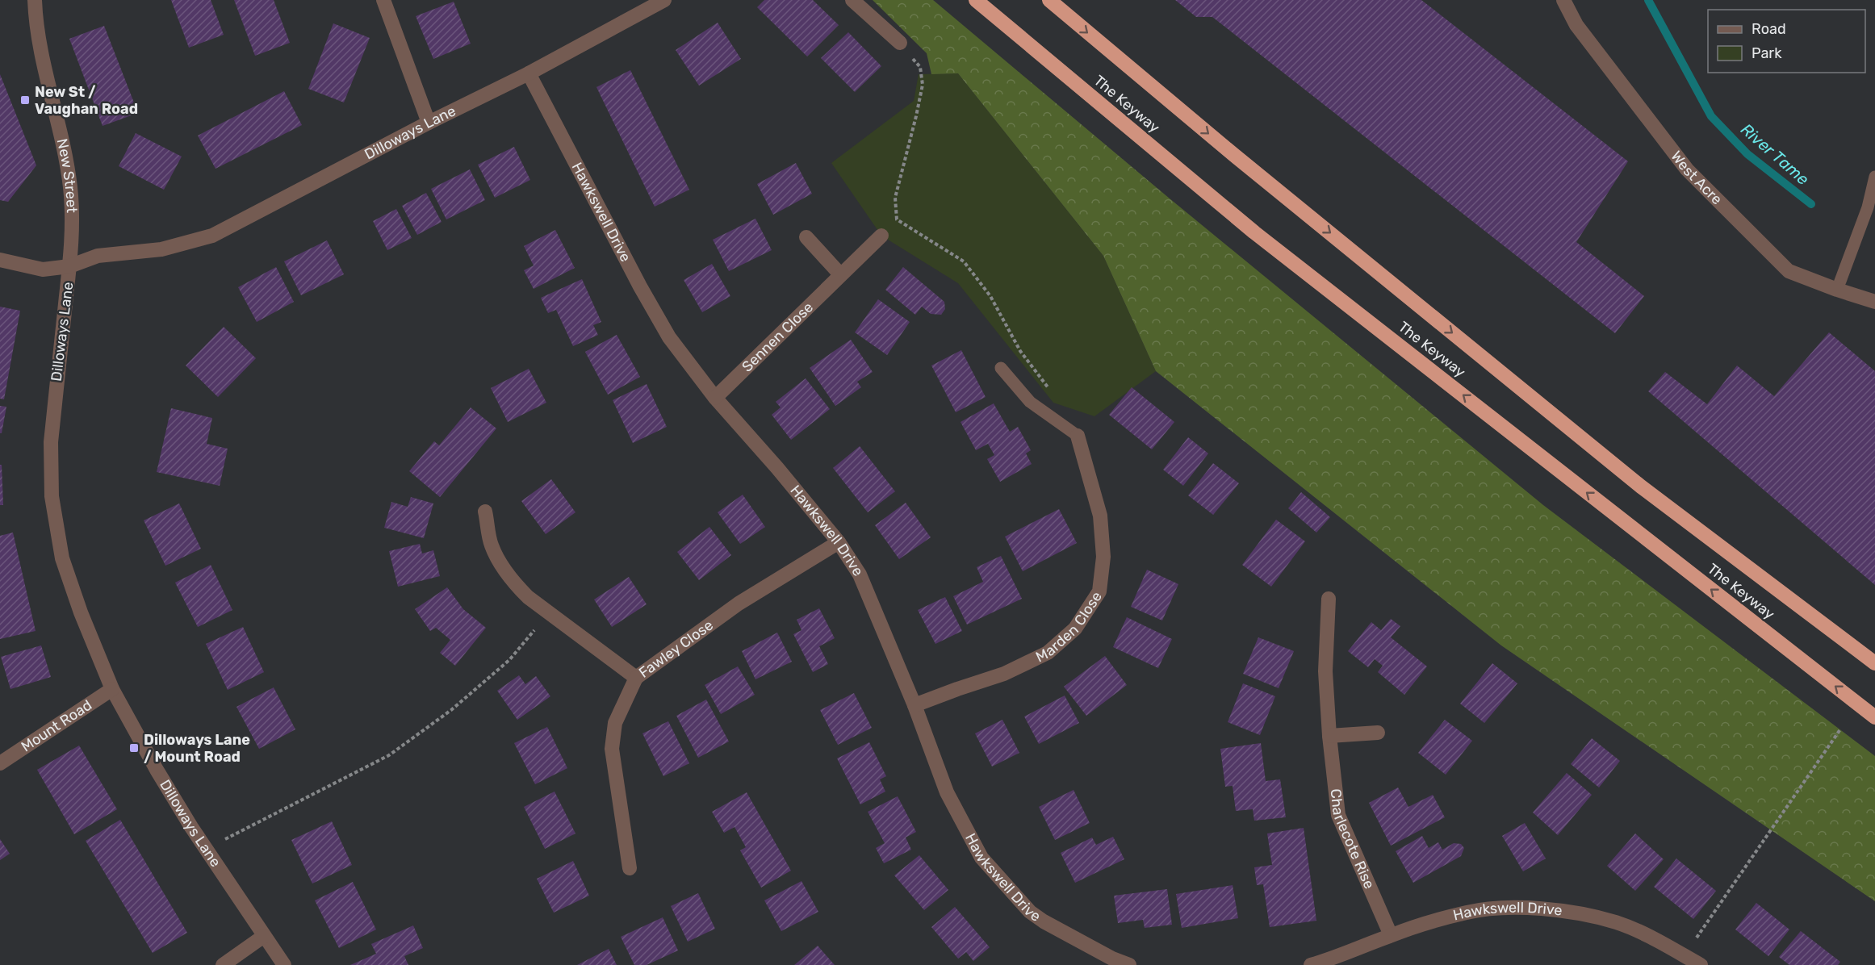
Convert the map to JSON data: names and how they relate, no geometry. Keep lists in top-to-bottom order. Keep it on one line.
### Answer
{"streets":{"highway":["The Keyway"],"street":["Dilloways Lane","New Street","West Acre","Hawkswell Drive","Sennen Close","Marden Close","Fawley Close","Mount Road","Charlecote Rise"]},"crossings":[["Dilloways Lane","New Street"],["Dilloways Lane","Hawkswell Drive"],["Dilloways Lane","Mount Road"],["Hawkswell Drive","Sennen Close"],["Hawkswell Drive","Marden Close"],["Hawkswell Drive","Fawley Close"],["Hawkswell Drive","Charlecote Rise"]],"water":["River Tame"],"places":{"transit":["New St / Vaughan Road","Dilloways Lane / Mount Road"]},"legend":["Road","Park"]}
